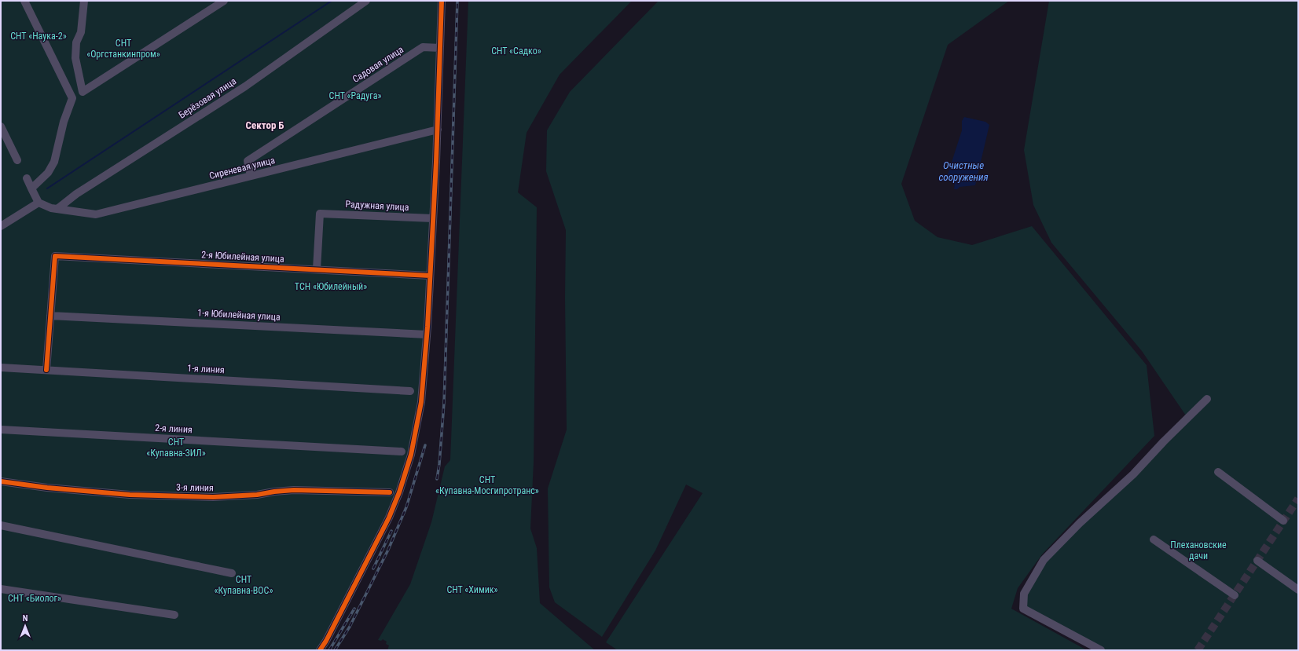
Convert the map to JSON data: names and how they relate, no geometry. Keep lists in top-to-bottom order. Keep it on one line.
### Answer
{"streets":{"street":["Садовая улица","Берёзовая улица","Сиреневая улица","Радужная улица","2-я Юбилейная улица","1-я Юбилейная улица","1-я линия","2-я линия","3-я линия"]},"crossings":[["Садовая улица","Сиреневая улица"],["Берёзовая улица","Сиреневая улица"],["Радужная улица","2-я Юбилейная улица"],["2-я Юбилейная улица","1-я Юбилейная улица"]],"districts":["Сектор Б"],"water":["Очистные сооружения"],"parks":["СНТ «Наука-2»","СНТ «Оргстанкинпром»","СНТ «Садко»","СНТ «Радуга»","ТСН «Юбилейный»","СНТ «Купавна-ЗИЛ»","СНТ «Купавна-Мосгипротранс»","Плехановские дачи","СНТ «Купавна-ВОС»","СНТ «Химик»","СНТ «Биолог»"],"north":"top"}
